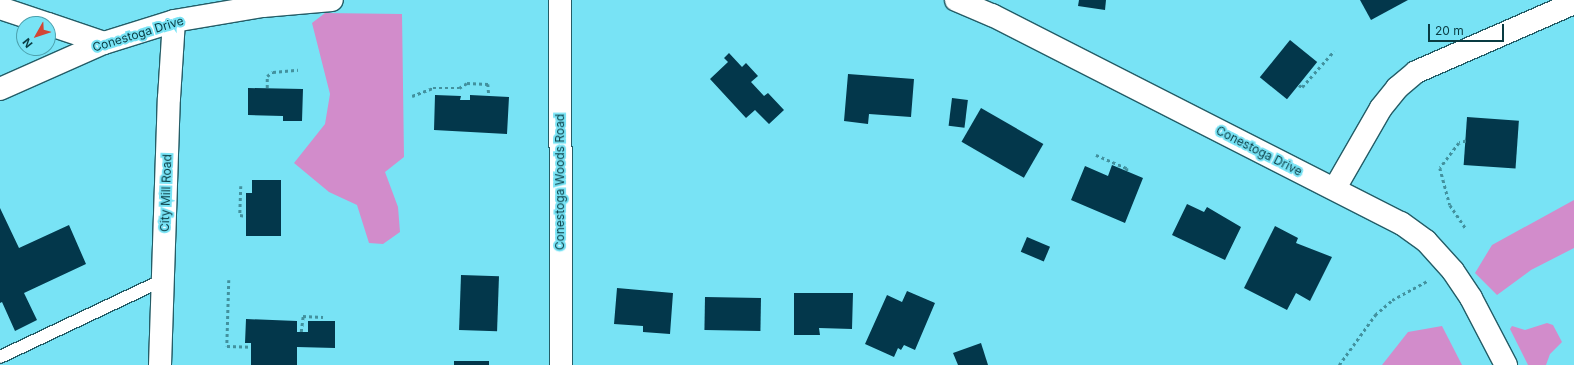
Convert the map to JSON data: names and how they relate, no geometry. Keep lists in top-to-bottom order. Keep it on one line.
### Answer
{"streets":{"street":["Conestoga Drive","Conestoga Woods Road","City Mill Road"]},"crossings":[["Conestoga Drive","City Mill Road"]],"scale_bar":"20 m","north":"bottom left"}
